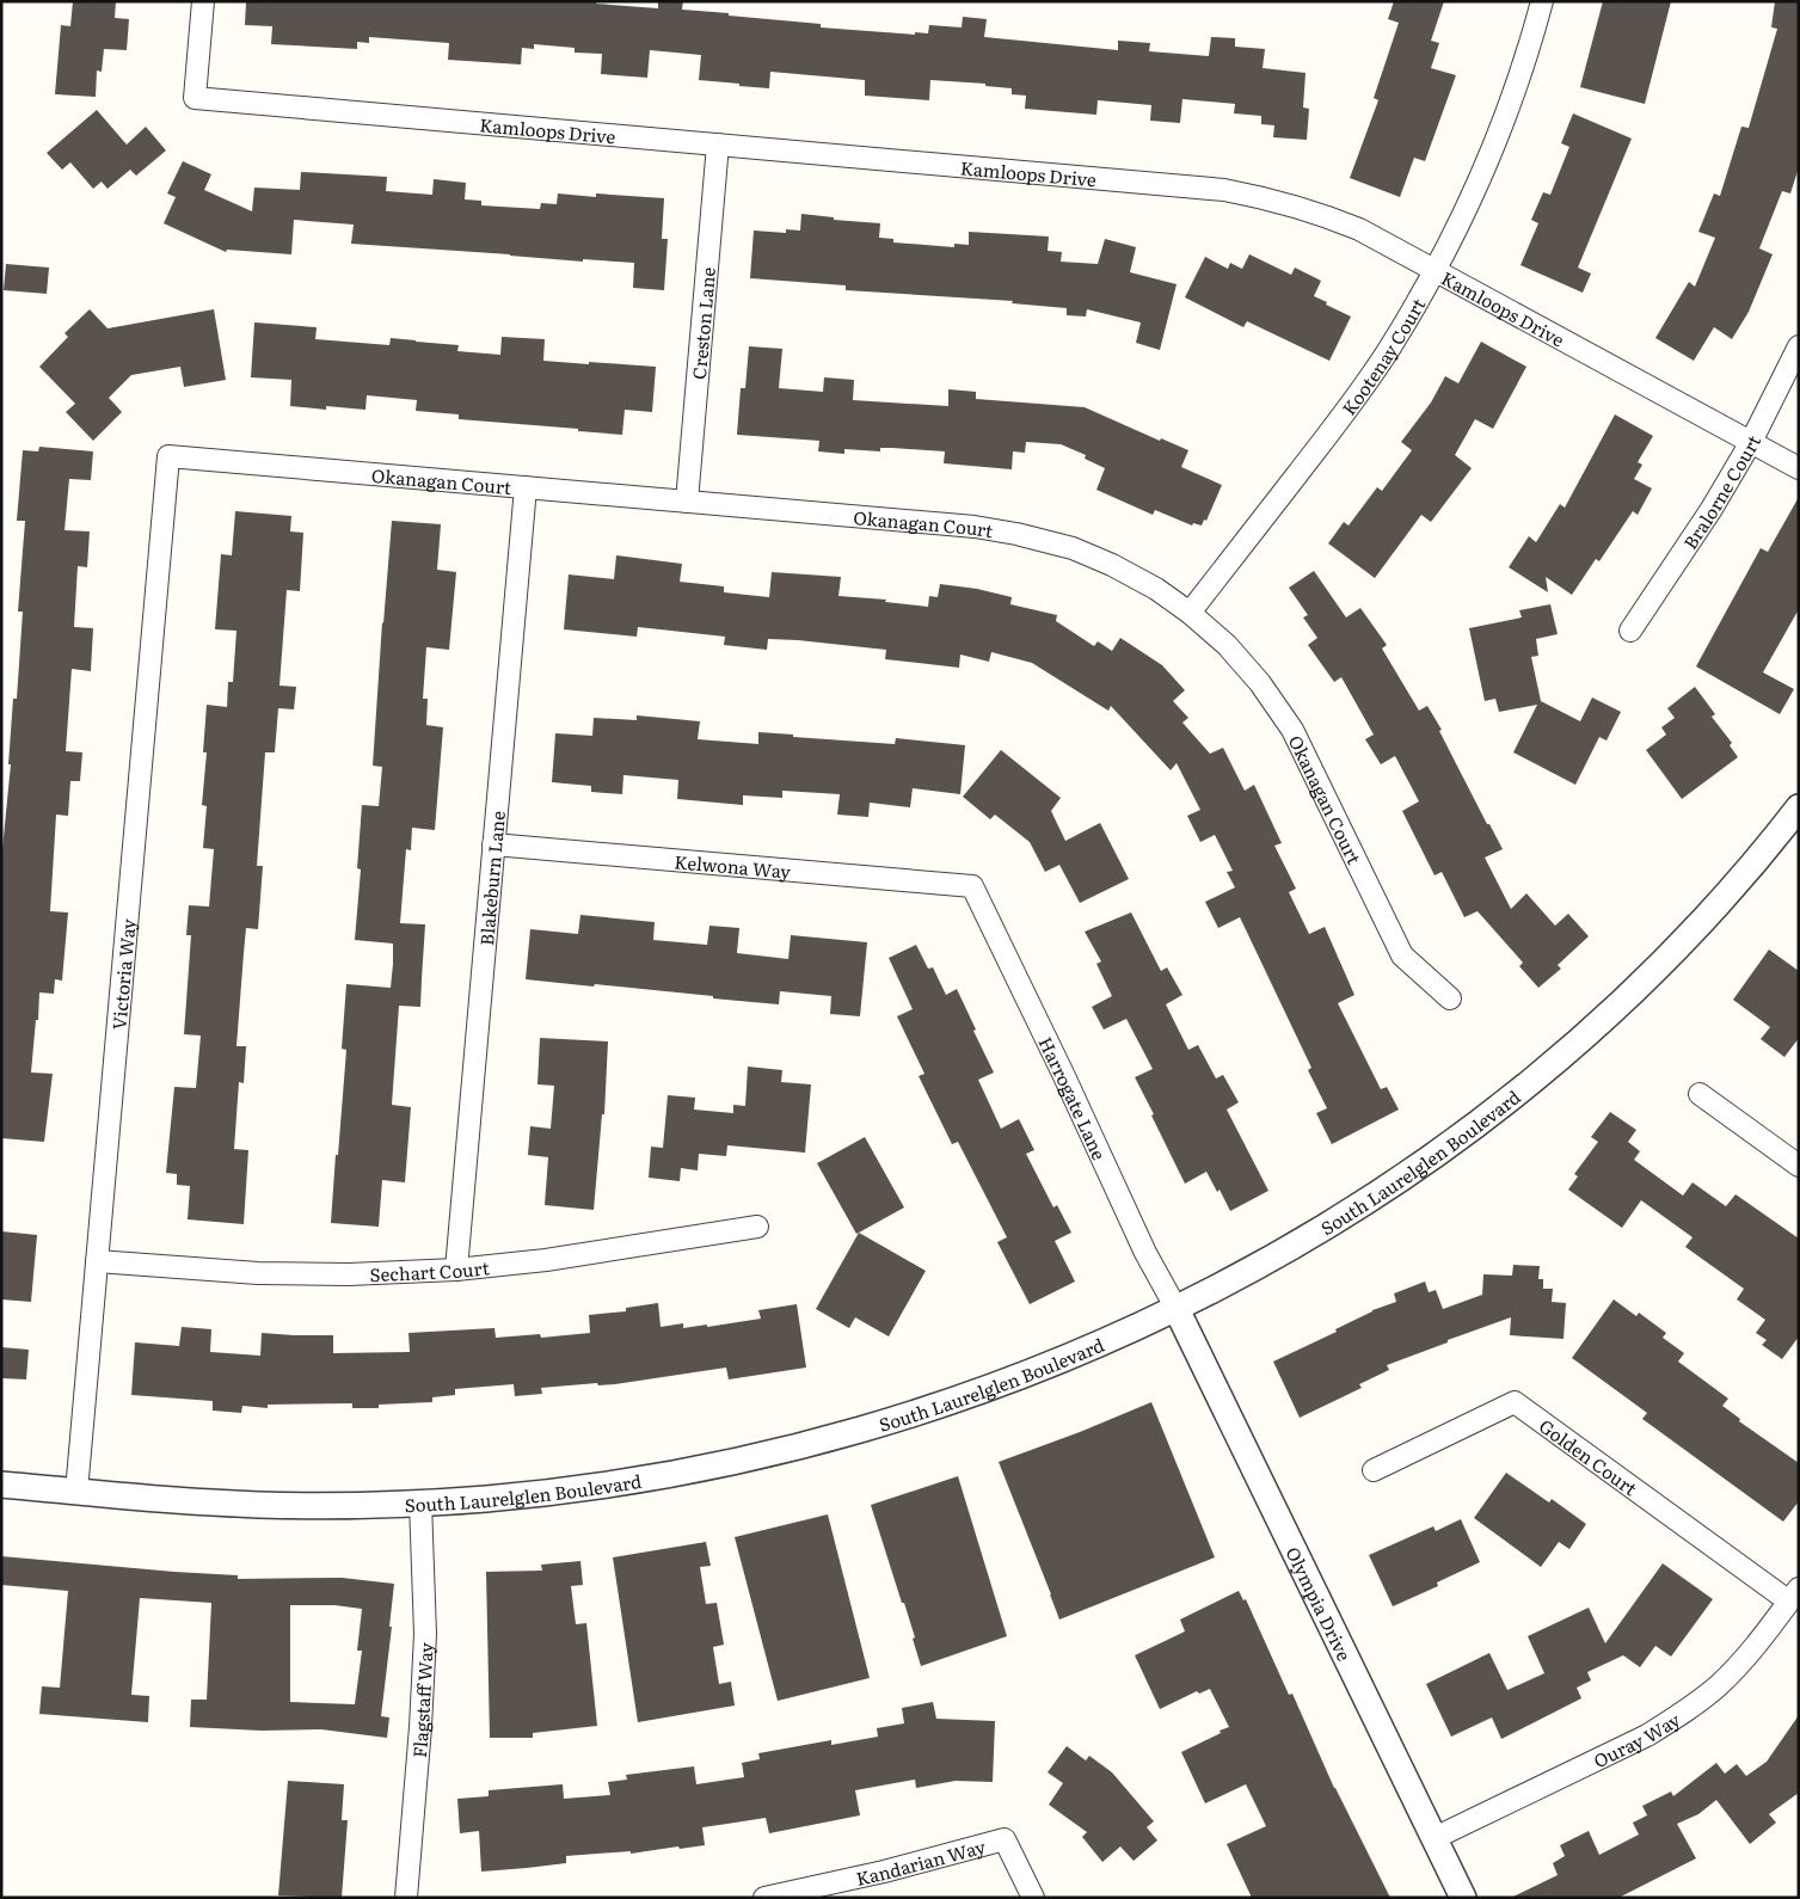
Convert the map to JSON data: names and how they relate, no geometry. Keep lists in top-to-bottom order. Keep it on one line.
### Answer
{"streets":{"street":["Kamloops Drive","Creston Lane","Kootenay Court","Okanagan Court","Bralorne Court","Kelwona Way","Blakeburn Lane","Victoria Way","Harrogate Lane","South Laurelglen Boulevard","Sechart Court","Golden Court","Olympia Drive","Flagstaff Way","Ouray Way","Kandarian Way"]},"crossings":[["Kamloops Drive","Creston Lane"],["Kamloops Drive","Kootenay Court"],["Kamloops Drive","Bralorne Court"],["Creston Lane","Okanagan Court"],["Kootenay Court","Okanagan Court"],["Okanagan Court","Blakeburn Lane"],["Okanagan Court","Victoria Way"],["Kelwona Way","Blakeburn Lane"],["Kelwona Way","Harrogate Lane"],["Blakeburn Lane","Sechart Court"],["Victoria Way","South Laurelglen Boulevard"],["Victoria Way","Sechart Court"],["Harrogate Lane","South Laurelglen Boulevard"],["Harrogate Lane","Olympia Drive"],["South Laurelglen Boulevard","Olympia Drive"],["South Laurelglen Boulevard","Flagstaff Way"],["Golden Court","Ouray Way"],["Olympia Drive","Ouray Way"]]}
